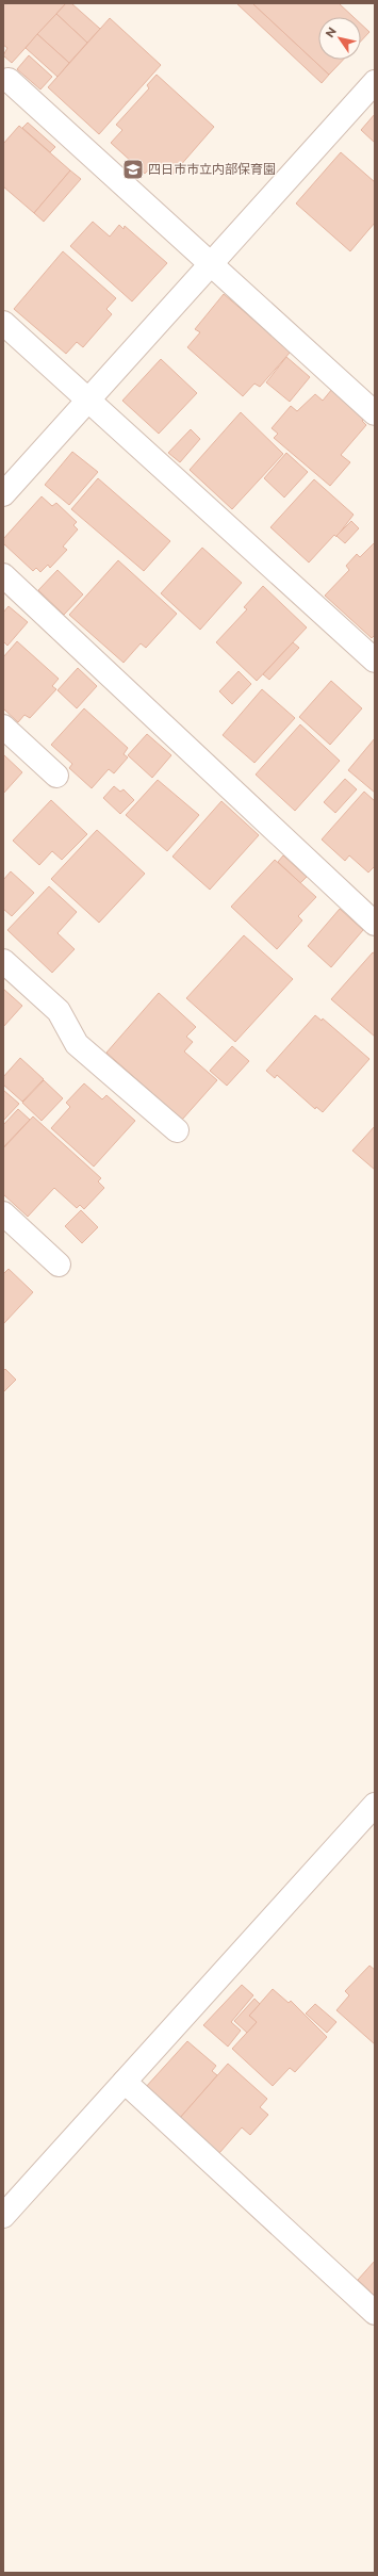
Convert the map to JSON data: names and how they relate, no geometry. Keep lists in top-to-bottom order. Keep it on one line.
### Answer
{"places":{"school or university":["四日市市立内部保育園"]},"north":"top left"}
